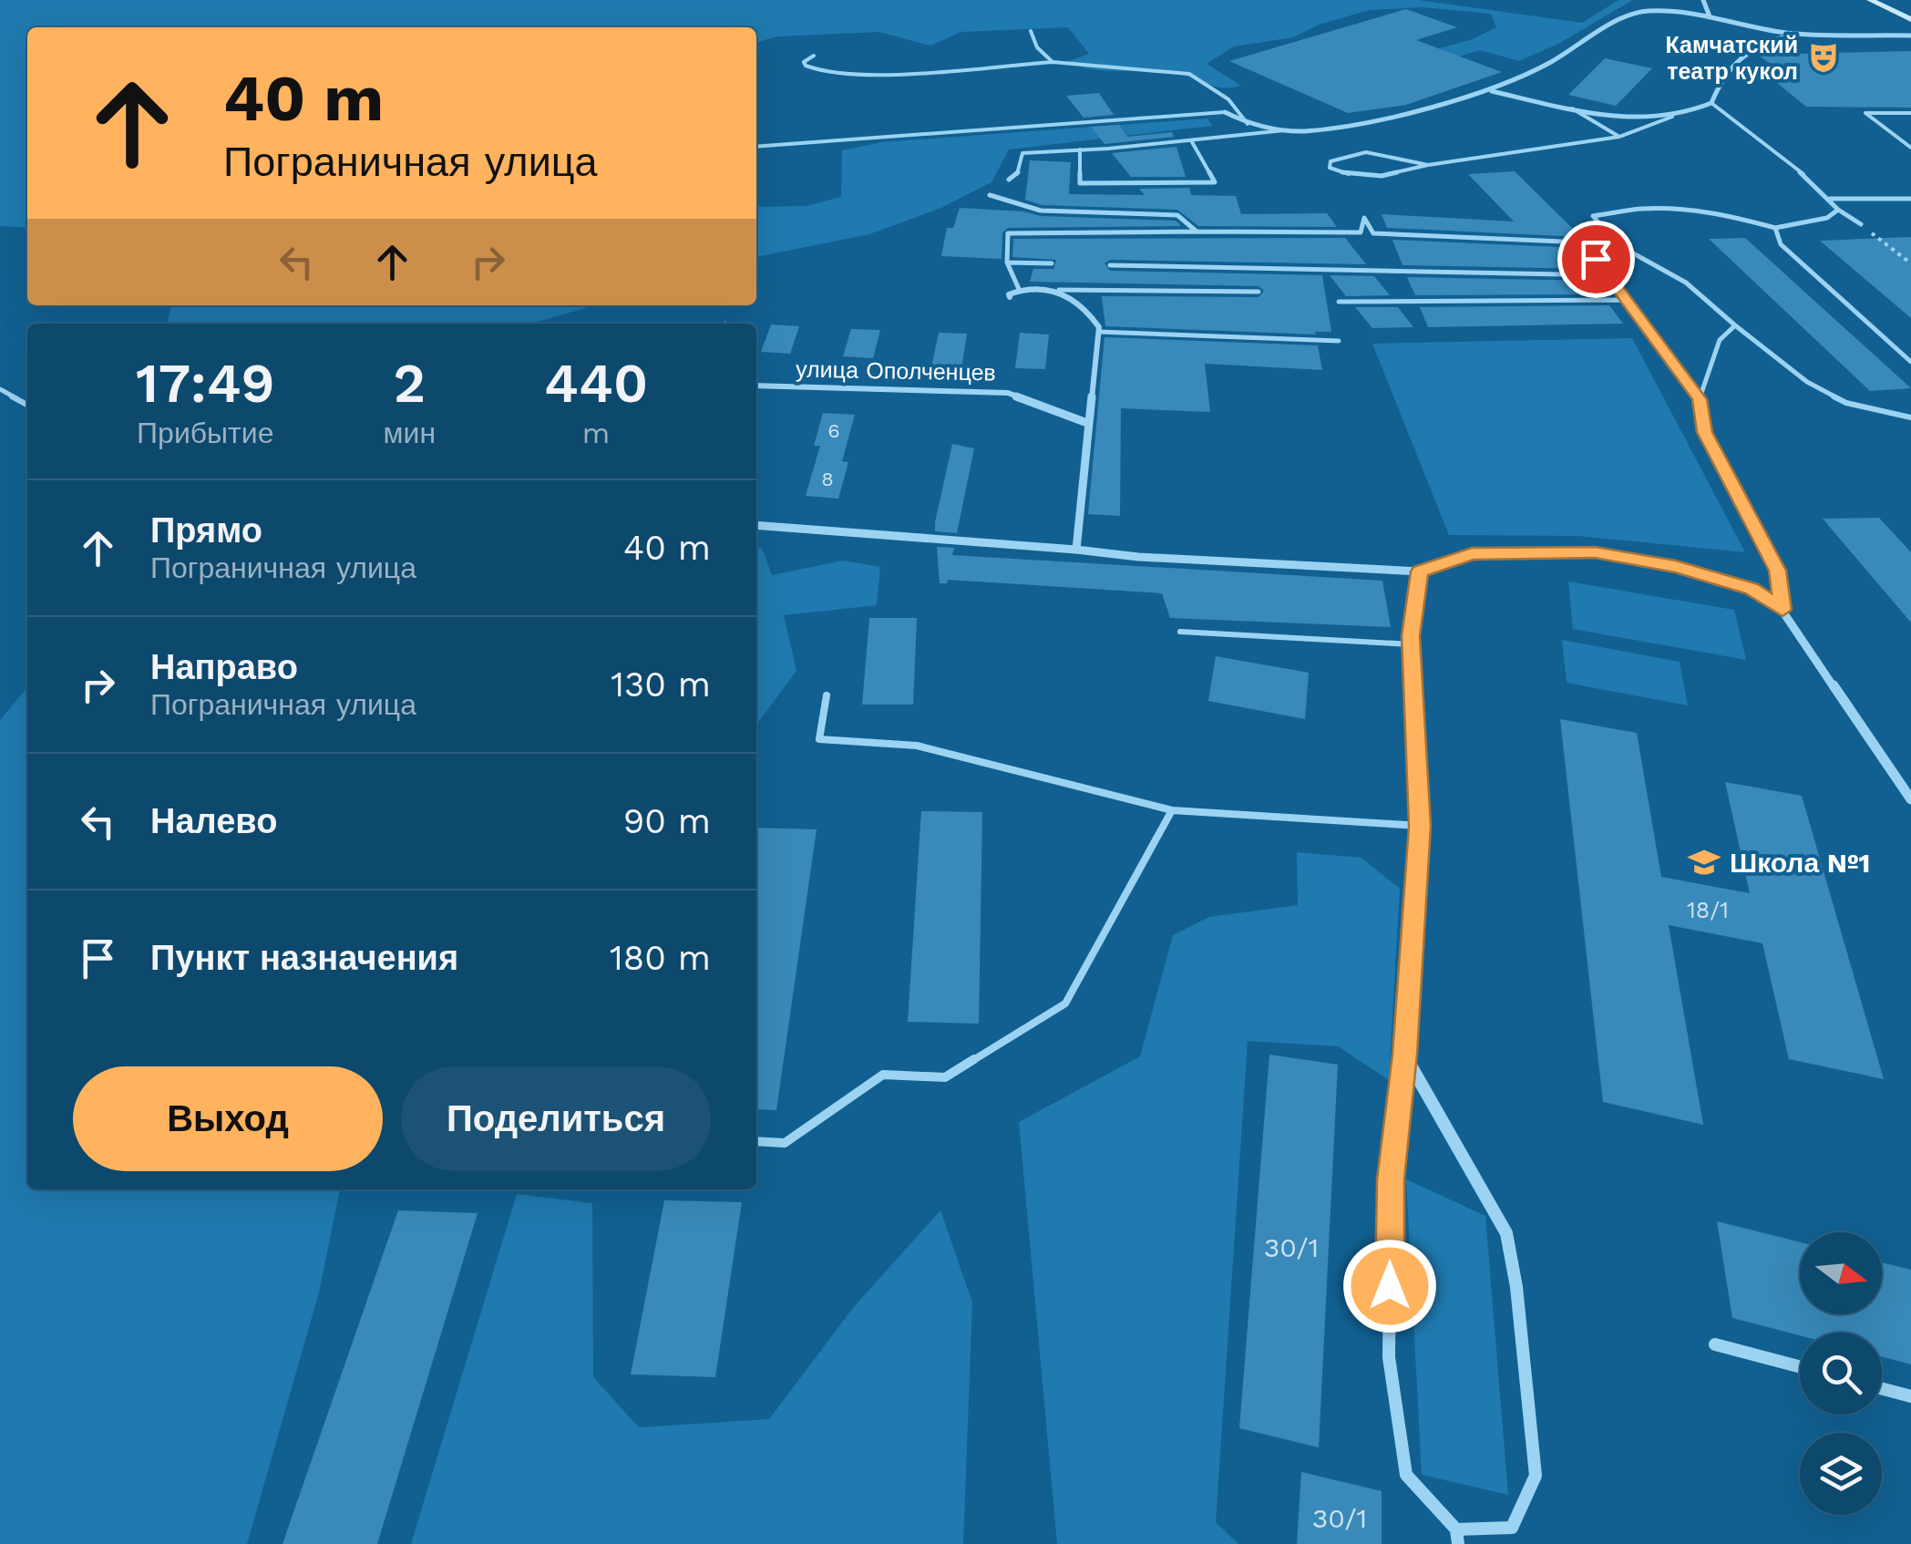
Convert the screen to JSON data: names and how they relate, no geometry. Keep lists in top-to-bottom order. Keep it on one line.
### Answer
{"streets":{"street":["улица Ополченцев"]},"places":{"theatre":["Камчатский театр кукол"],"school or university":["Школа №1"]},"house_numbers":["6","8","18/1","30/1","30/1"],"north":"right","page":{"turn":["40 m","Пограничная улица"],"eta":["17:49","Прибытие","2","мин","440","m"],"list":[{"name":"Прямо","note":"Пограничная улица","value":"40 m"},{"name":"Направо","note":"Пограничная улица","value":"130 m"},{"name":"Налево","value":"90 m"},{"name":"Пункт назначения","value":"180 m"}],"buttons":["Выход","Поделиться"]}}
